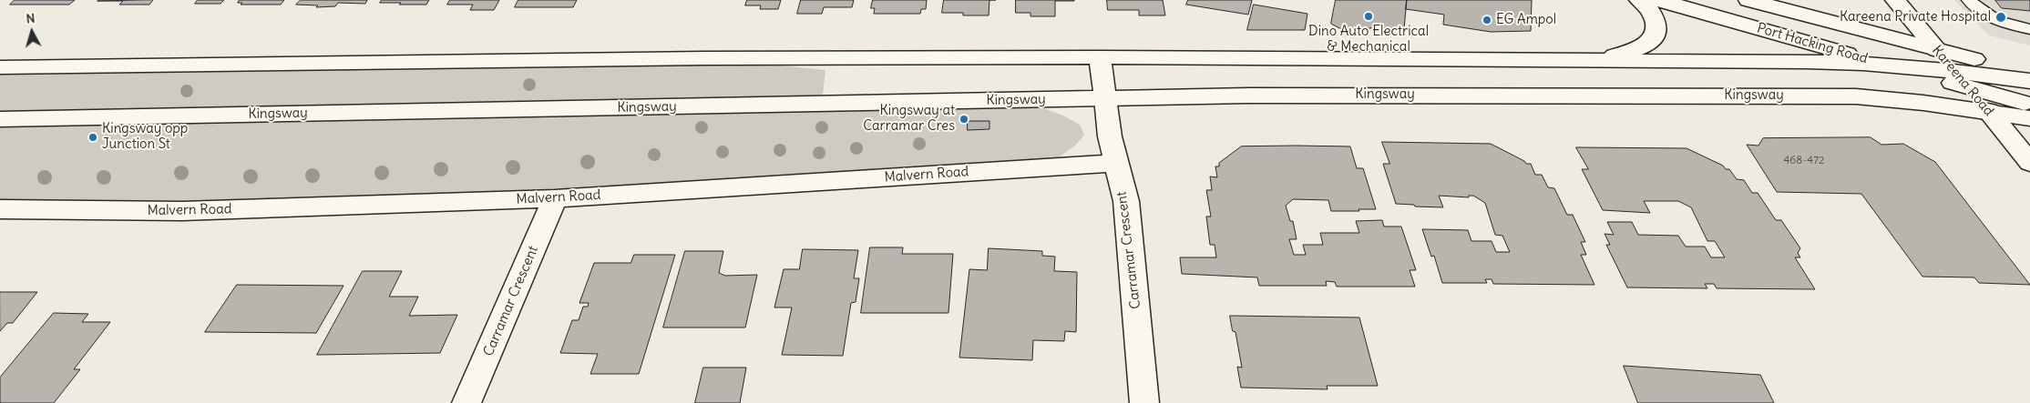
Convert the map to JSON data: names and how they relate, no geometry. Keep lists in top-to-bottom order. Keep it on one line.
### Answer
{"streets":{"main road":["Port Hacking Road","Kareena Road","Kingsway","Malvern Road","Carramar Crescent"]},"crossings":[["Port Hacking Road","Kareena Road"],["Kareena Road","Kingsway"],["Kingsway","Carramar Crescent"],["Malvern Road","Carramar Crescent"]],"places":["Dino Auto Electrical & Mechanical","Kareena Private Hospital","EG Ampol","Kingsway at Carramar Cres","Kingsway opp Junction St"],"house_numbers":["468-472"],"north":"top"}
